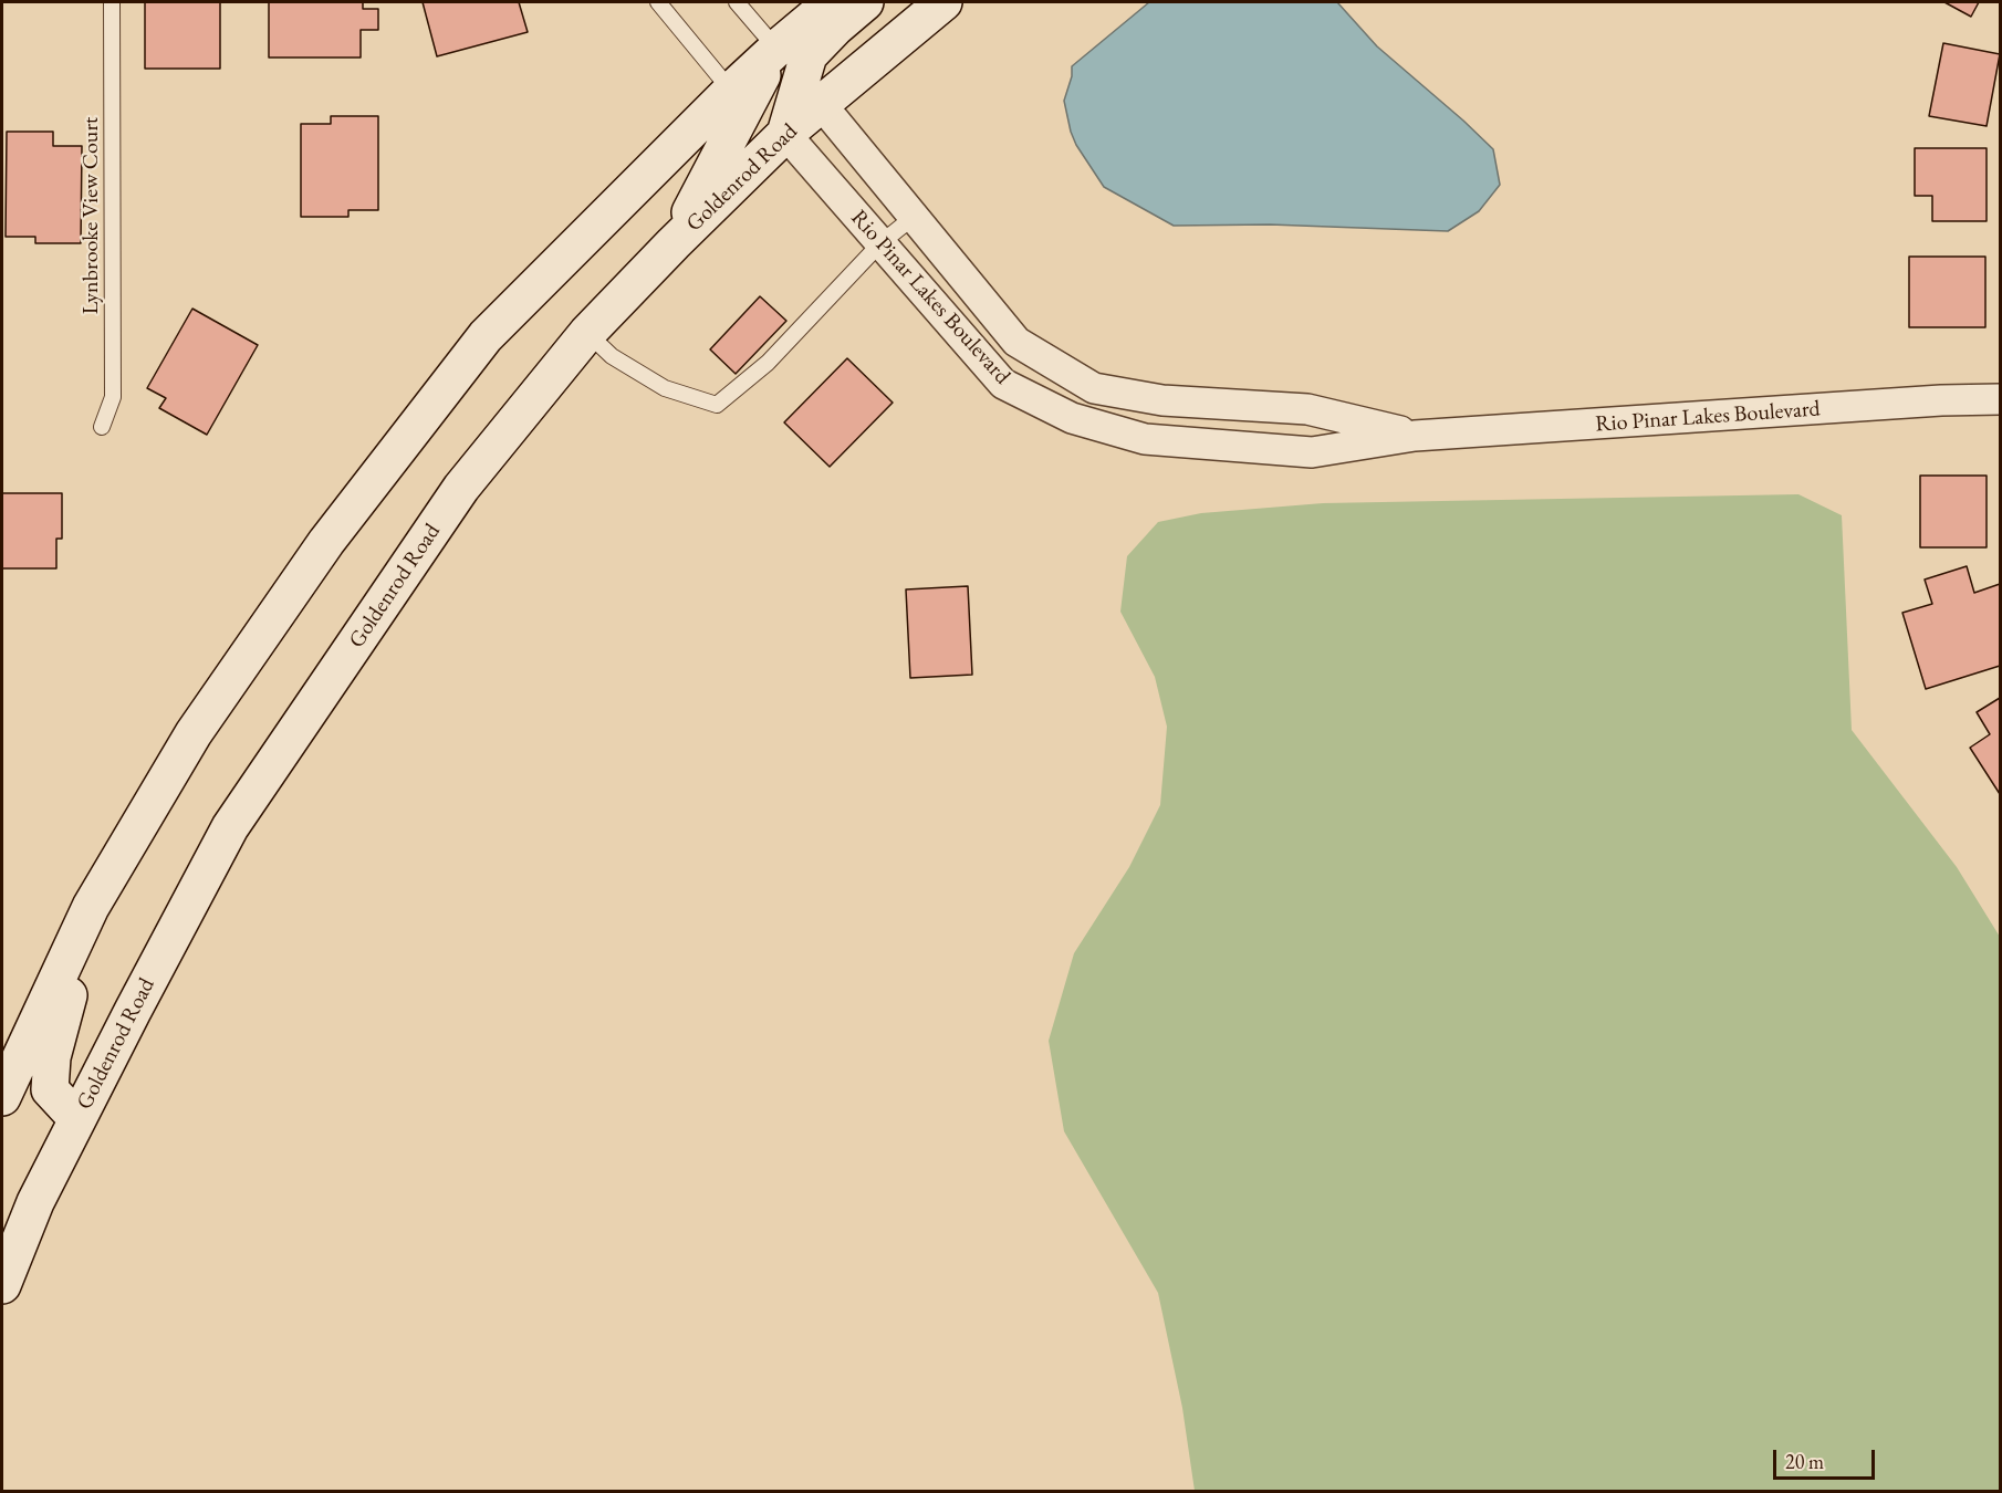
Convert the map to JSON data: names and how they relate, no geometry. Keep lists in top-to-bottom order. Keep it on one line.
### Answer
{"streets":{"main road":["Goldenrod Road"],"street":["Rio Pinar Lakes Boulevard"],"lane":["Lynbrooke View Court"]},"crossings":[["Goldenrod Road","Rio Pinar Lakes Boulevard"]],"scale_bar":"20 m"}
